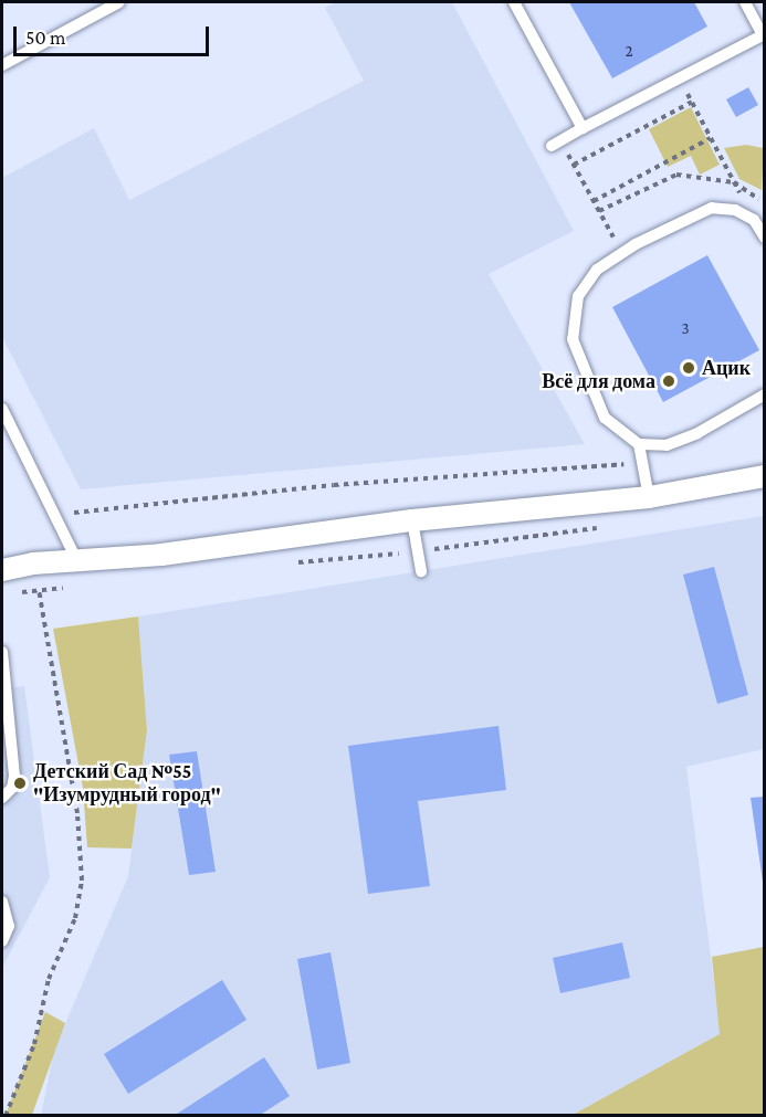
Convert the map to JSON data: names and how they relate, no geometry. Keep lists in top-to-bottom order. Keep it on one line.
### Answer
{"places":["Ацик","Всё для дома","Детский Сад №55 \"Изумрудный город\""],"house_numbers":["2","3"],"scale_bar":"50 m"}
